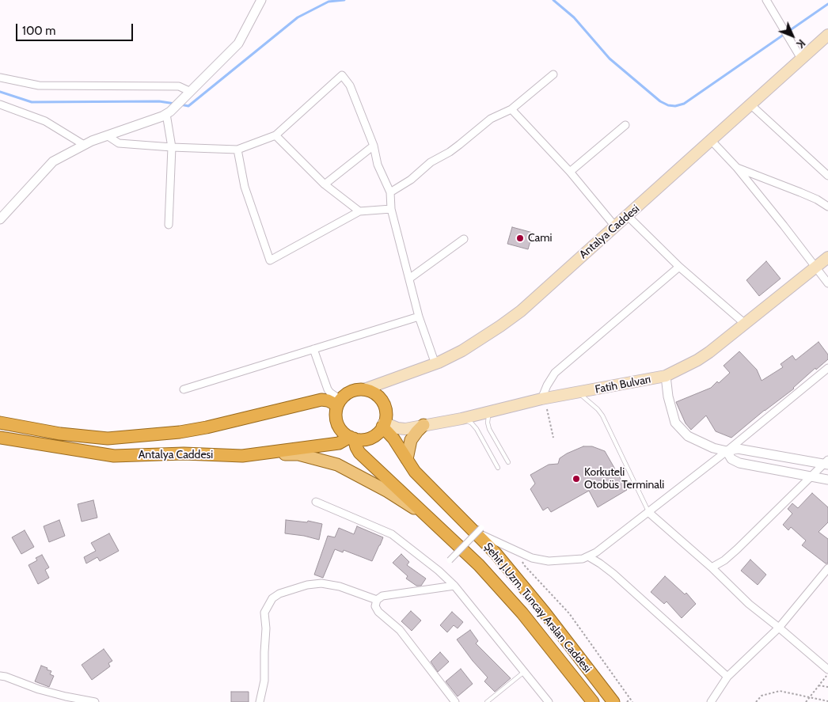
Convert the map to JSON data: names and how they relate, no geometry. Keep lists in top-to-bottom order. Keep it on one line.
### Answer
{"streets":{"highway":["Antalya Caddesi","Şehit J.Uzm. Tuncay Arslan Caddesi"],"main road":["Fatih Bulvarı"]},"crossings":[["Antalya Caddesi","Fatih Bulvarı"],["Antalya Caddesi","Şehit J.Uzm. Tuncay Arslan Caddesi"],["Fatih Bulvarı","Şehit J.Uzm. Tuncay Arslan Caddesi"]],"places":["Cami","Korkuteli Otobüs Terminali"],"scale_bar":"100 m","north":"bottom right"}
